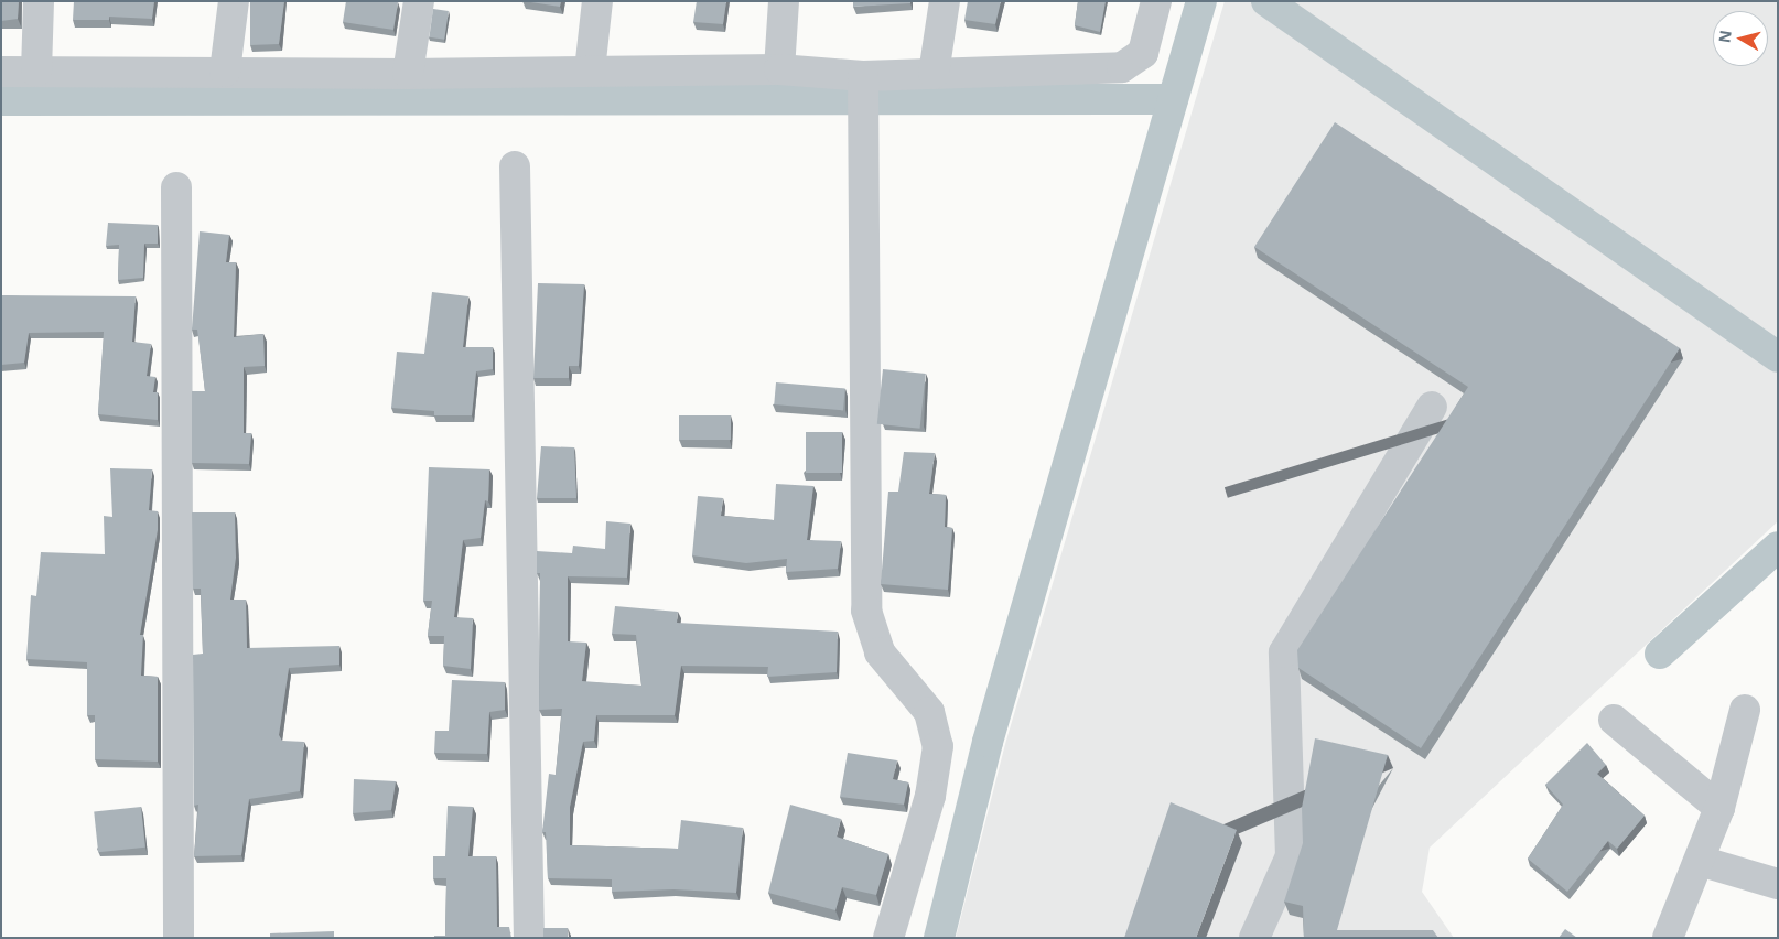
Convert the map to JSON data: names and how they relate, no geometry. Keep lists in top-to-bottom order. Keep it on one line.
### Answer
{"north":"left"}
